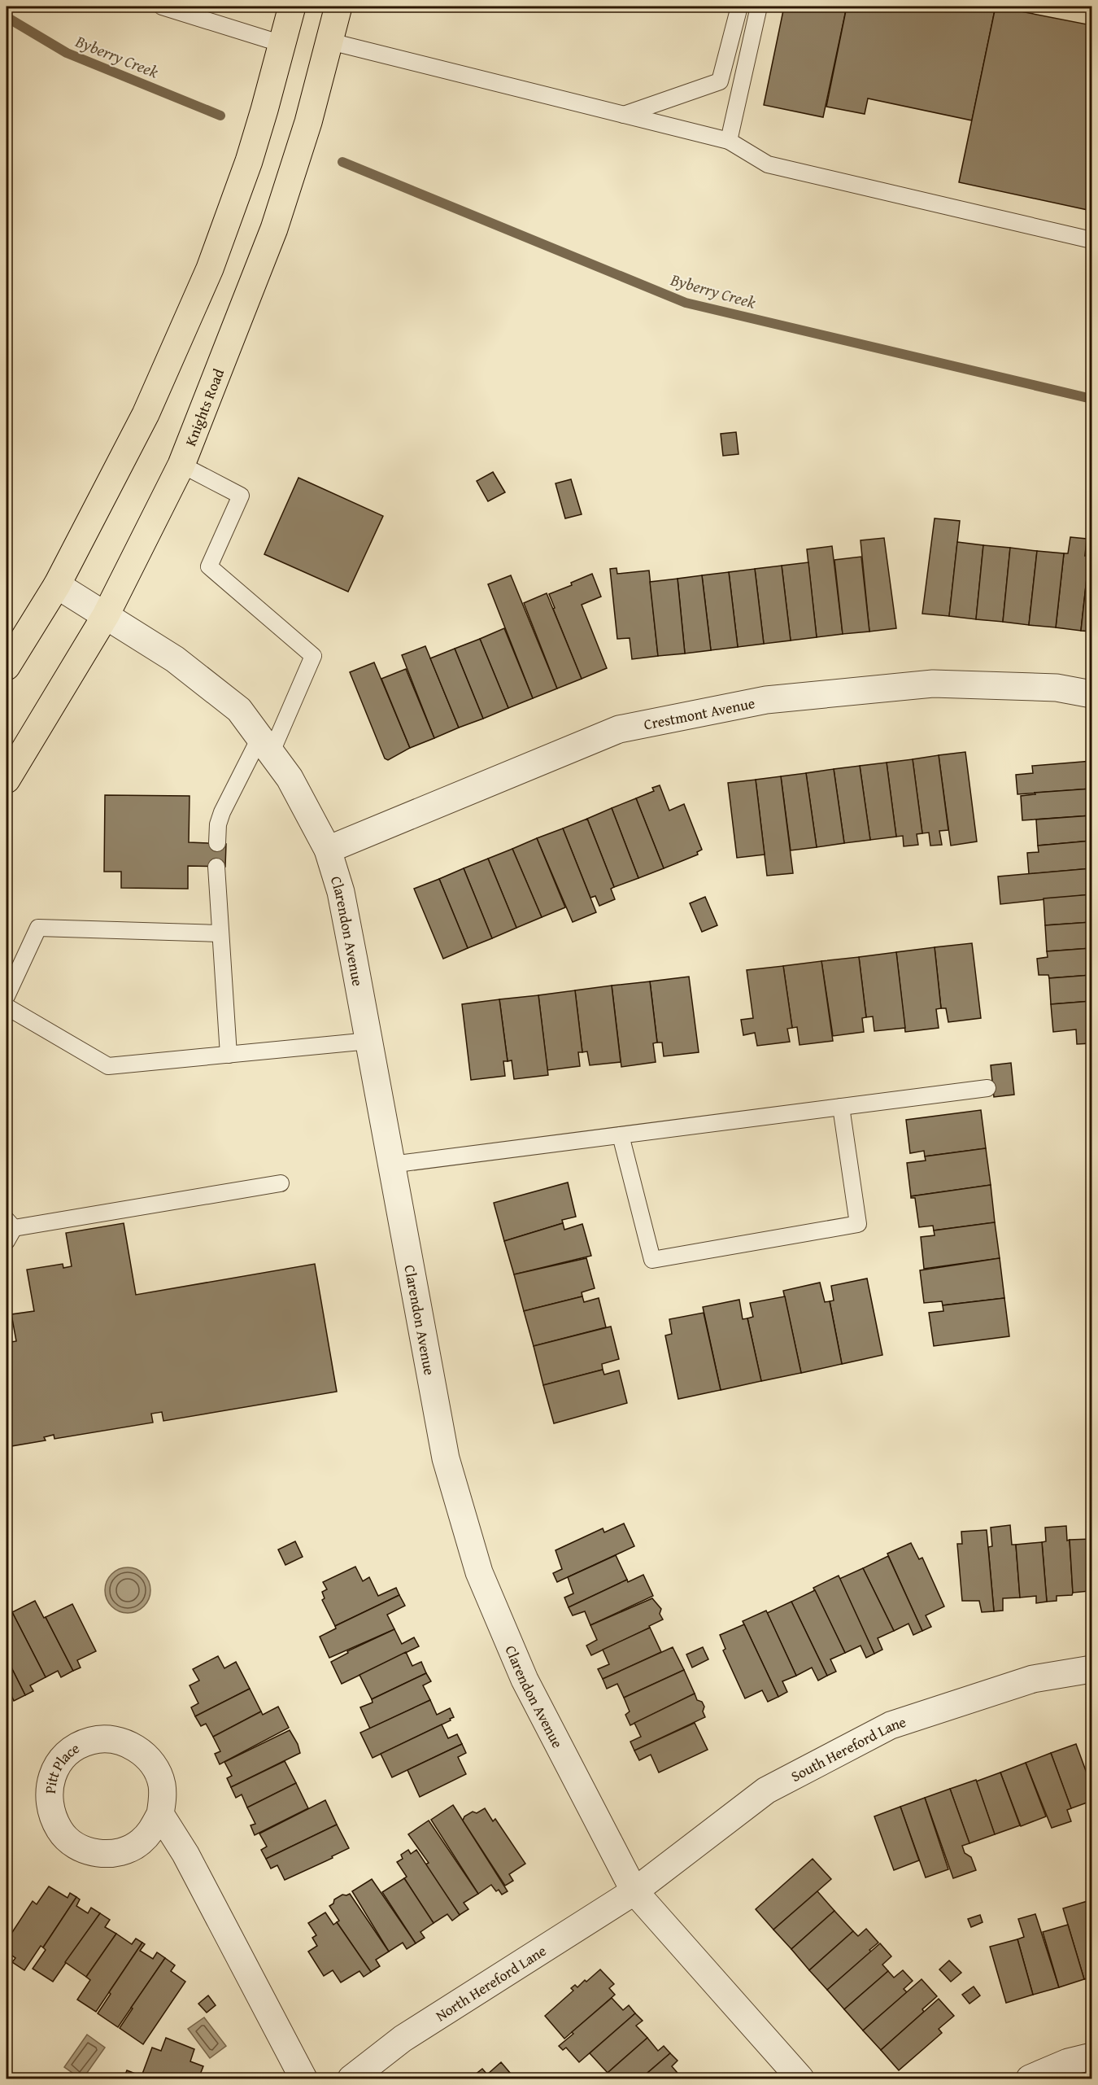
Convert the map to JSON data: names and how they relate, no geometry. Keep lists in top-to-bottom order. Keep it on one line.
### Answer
{"streets":{"main road":["Knights Road"],"street":["Crestmont Avenue","Clarendon Avenue","South Hereford Lane","Pitt Place","North Hereford Lane"]},"crossings":[["Knights Road","Clarendon Avenue"],["Crestmont Avenue","Clarendon Avenue"],["Clarendon Avenue","South Hereford Lane"],["Clarendon Avenue","North Hereford Lane"],["South Hereford Lane","North Hereford Lane"]],"water":["Byberry Creek"]}
